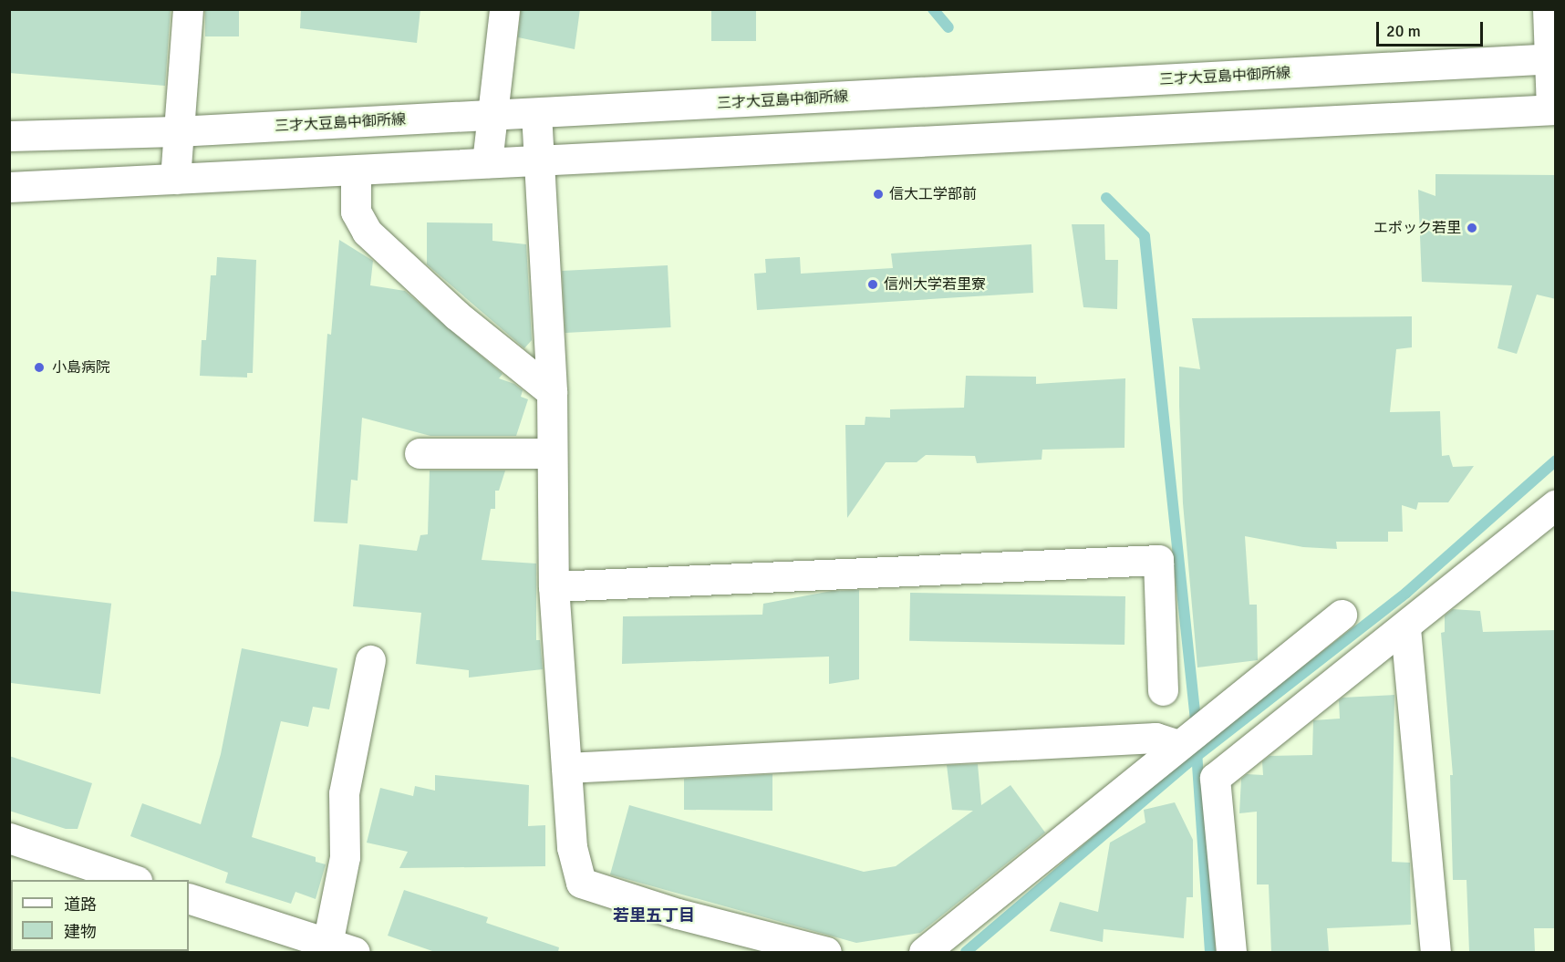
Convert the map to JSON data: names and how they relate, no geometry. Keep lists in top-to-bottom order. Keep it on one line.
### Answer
{"streets":{"street":["三才大豆島中御所線"]},"districts":["若里五丁目"],"places":["信大工学部前","エポック若里","信州大学若里寮","小島病院"],"legend":["道路","建物"],"scale_bar":"20 m"}
